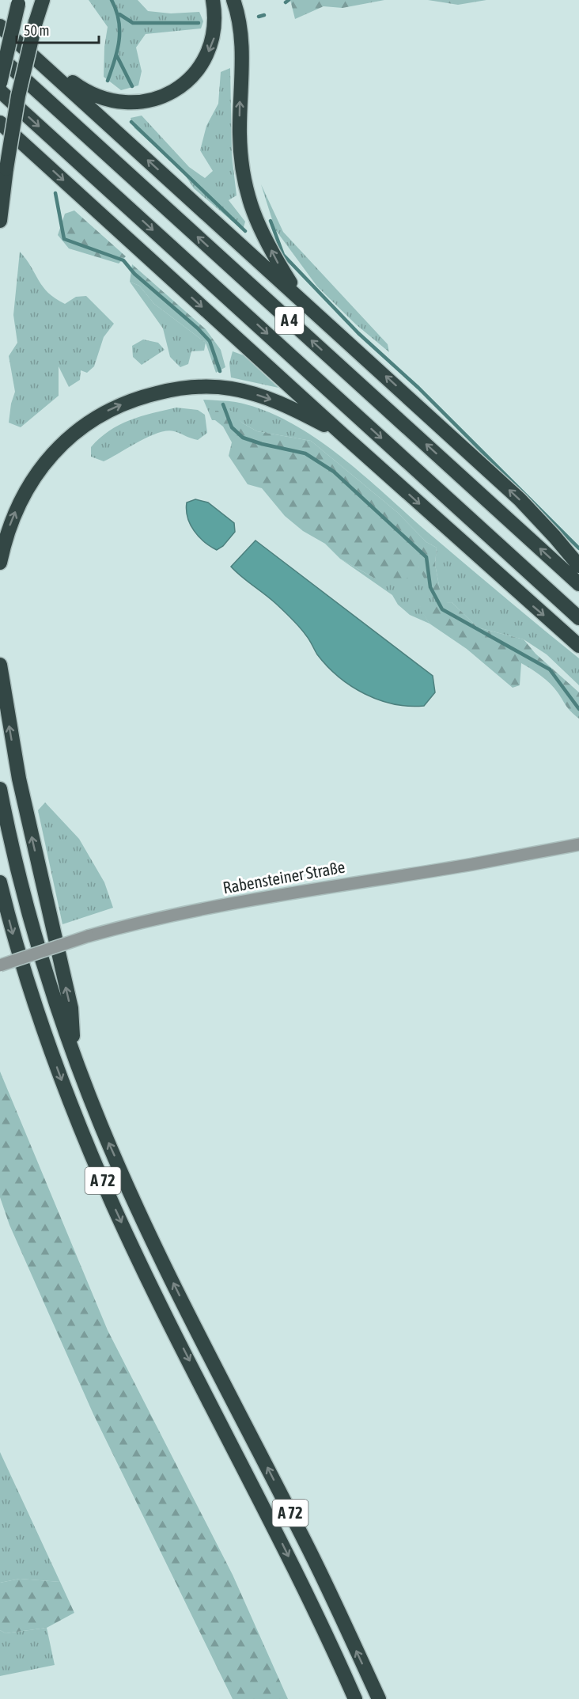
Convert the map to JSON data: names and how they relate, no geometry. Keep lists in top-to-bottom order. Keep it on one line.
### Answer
{"streets":{"highway":["A 4","A 72"],"street":["Rabensteiner Straße"]},"scale_bar":"50 m"}
